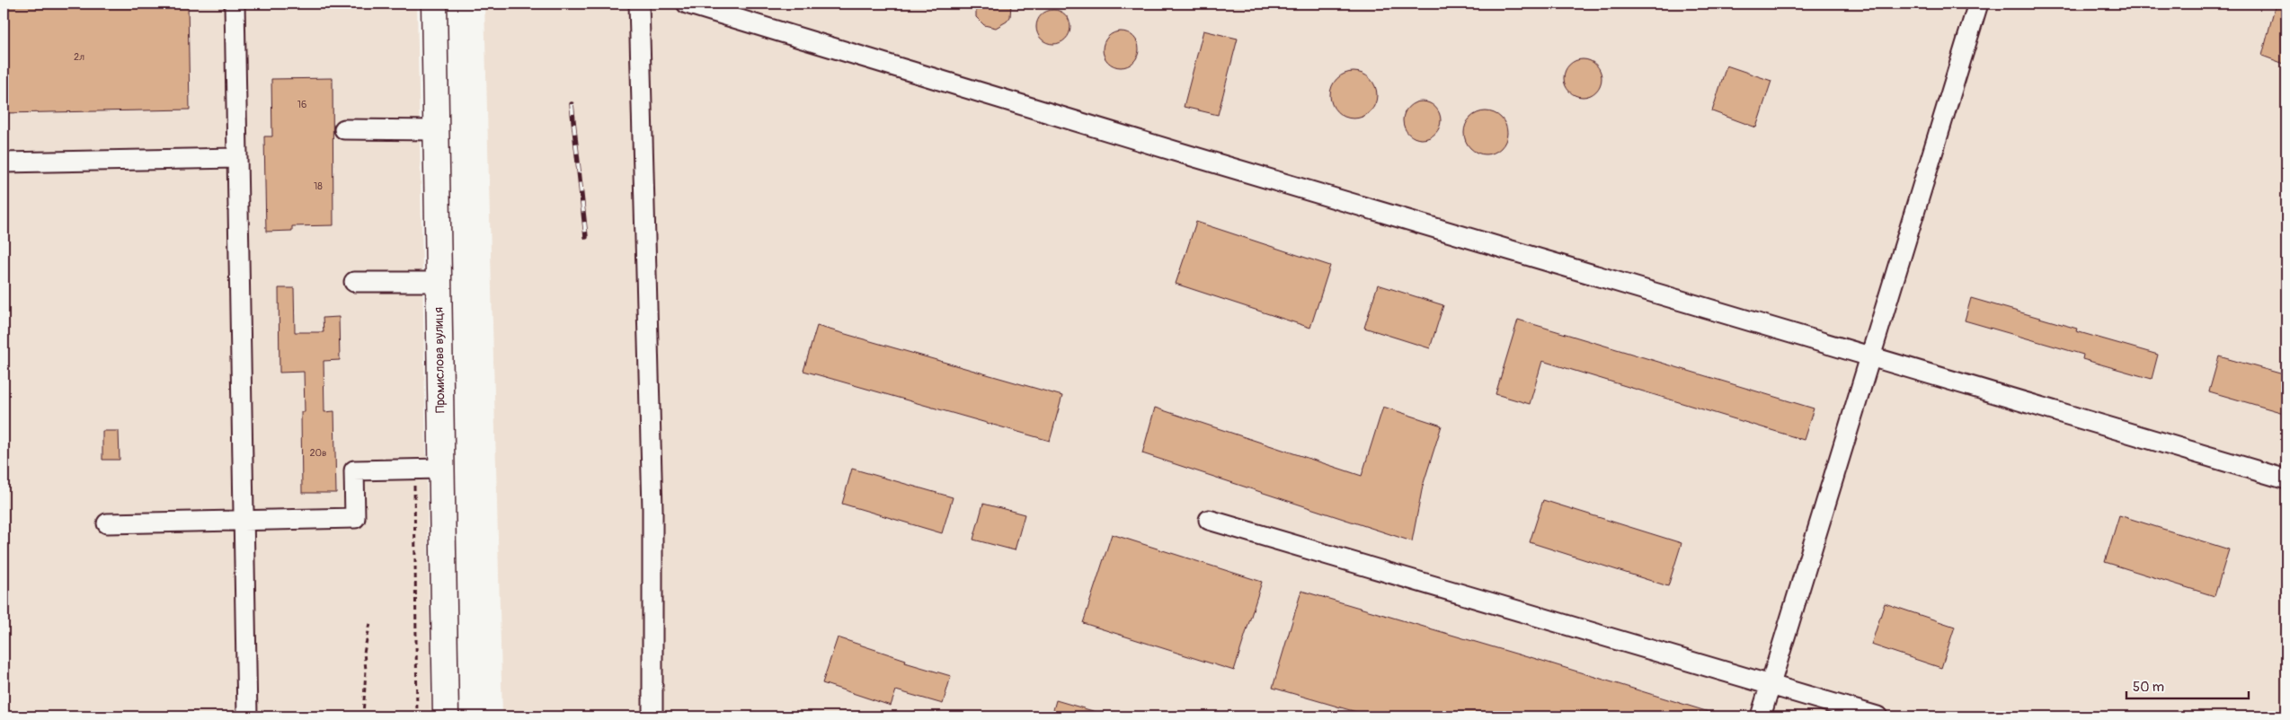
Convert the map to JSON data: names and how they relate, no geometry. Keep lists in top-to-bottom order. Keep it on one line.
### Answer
{"streets":{"main road":["Промислова вулиця"]},"house_numbers":["2л","16","18","20в"],"scale_bar":"50 m"}
